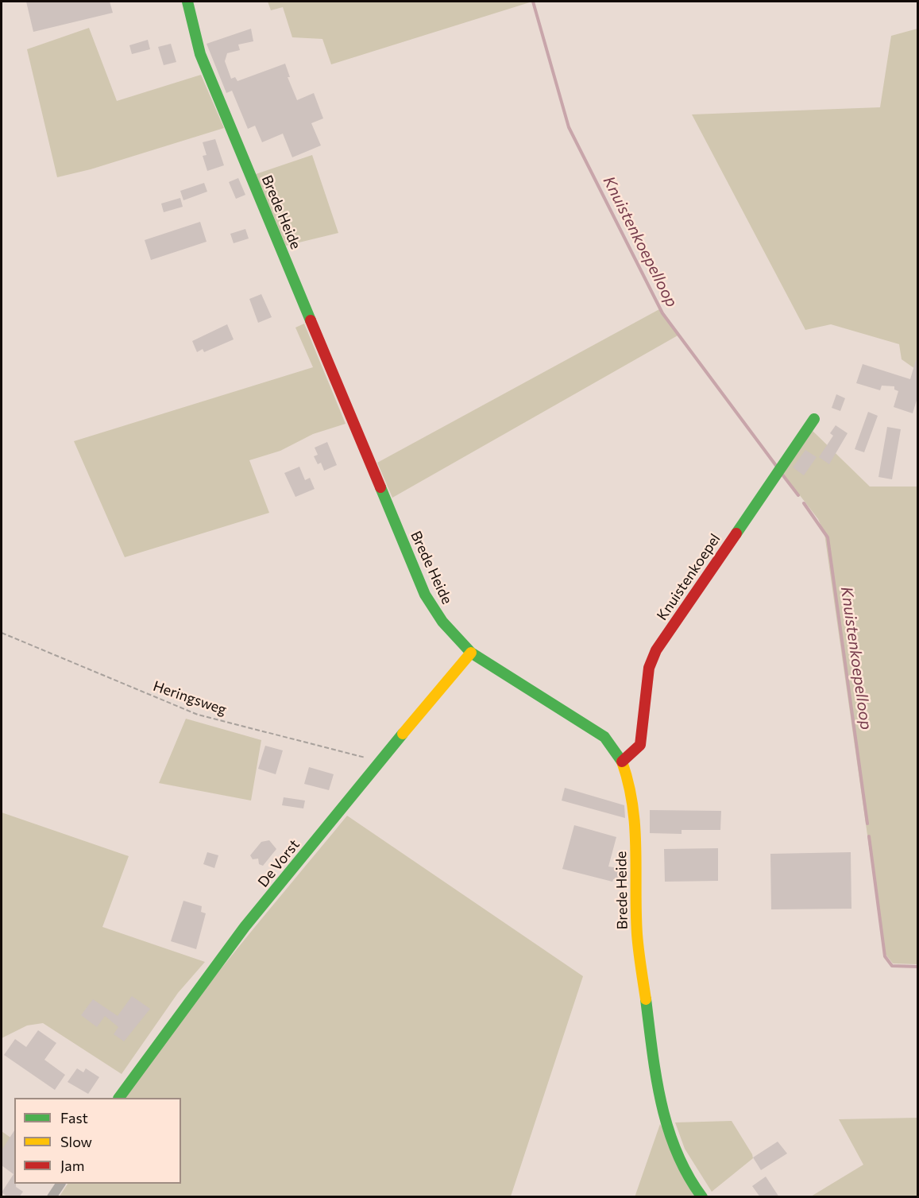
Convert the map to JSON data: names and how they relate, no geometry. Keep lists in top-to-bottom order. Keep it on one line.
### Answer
{"streets":{"street":["Brede Heide","Knuistenkoepel","De Vorst"],"path":["Heringsweg"]},"crossings":[["Brede Heide","Knuistenkoepel"],["Brede Heide","De Vorst"],["Heringsweg","De Vorst"]],"water":["Knuistenkoepelloop"],"legend":["Fast","Slow","Jam"]}
